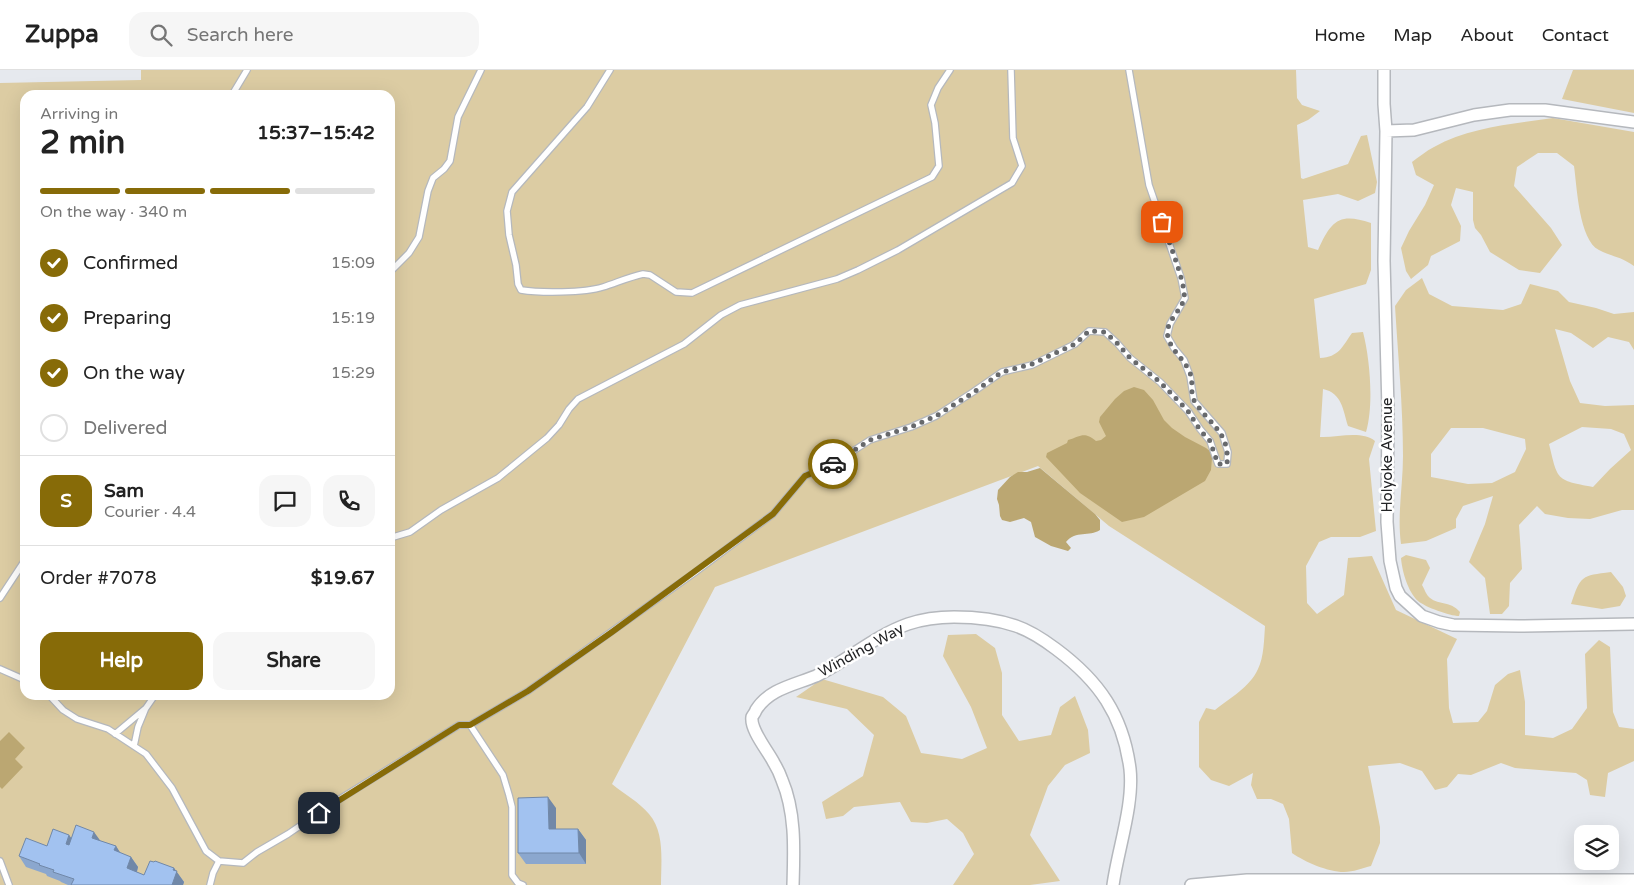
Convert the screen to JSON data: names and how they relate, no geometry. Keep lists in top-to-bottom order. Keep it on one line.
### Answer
{"streets":{"street":["Holyoke Avenue","Winding Way"]},"page":{"header":"Zuppa","search":"Search here","nav":["Home","Map","About","Contact"],"heading":["2 min","Arriving in","15:37–15:42"],"panel":["Sam","Courier · 4.4","Order #7078","$19.67"],"bar":"On the way · 340 m","list":[["Confirmed","15:09"],["Preparing","15:19"],["On the way","15:29"],"Delivered"],"round":"S","buttons":["Help","Share"]}}
